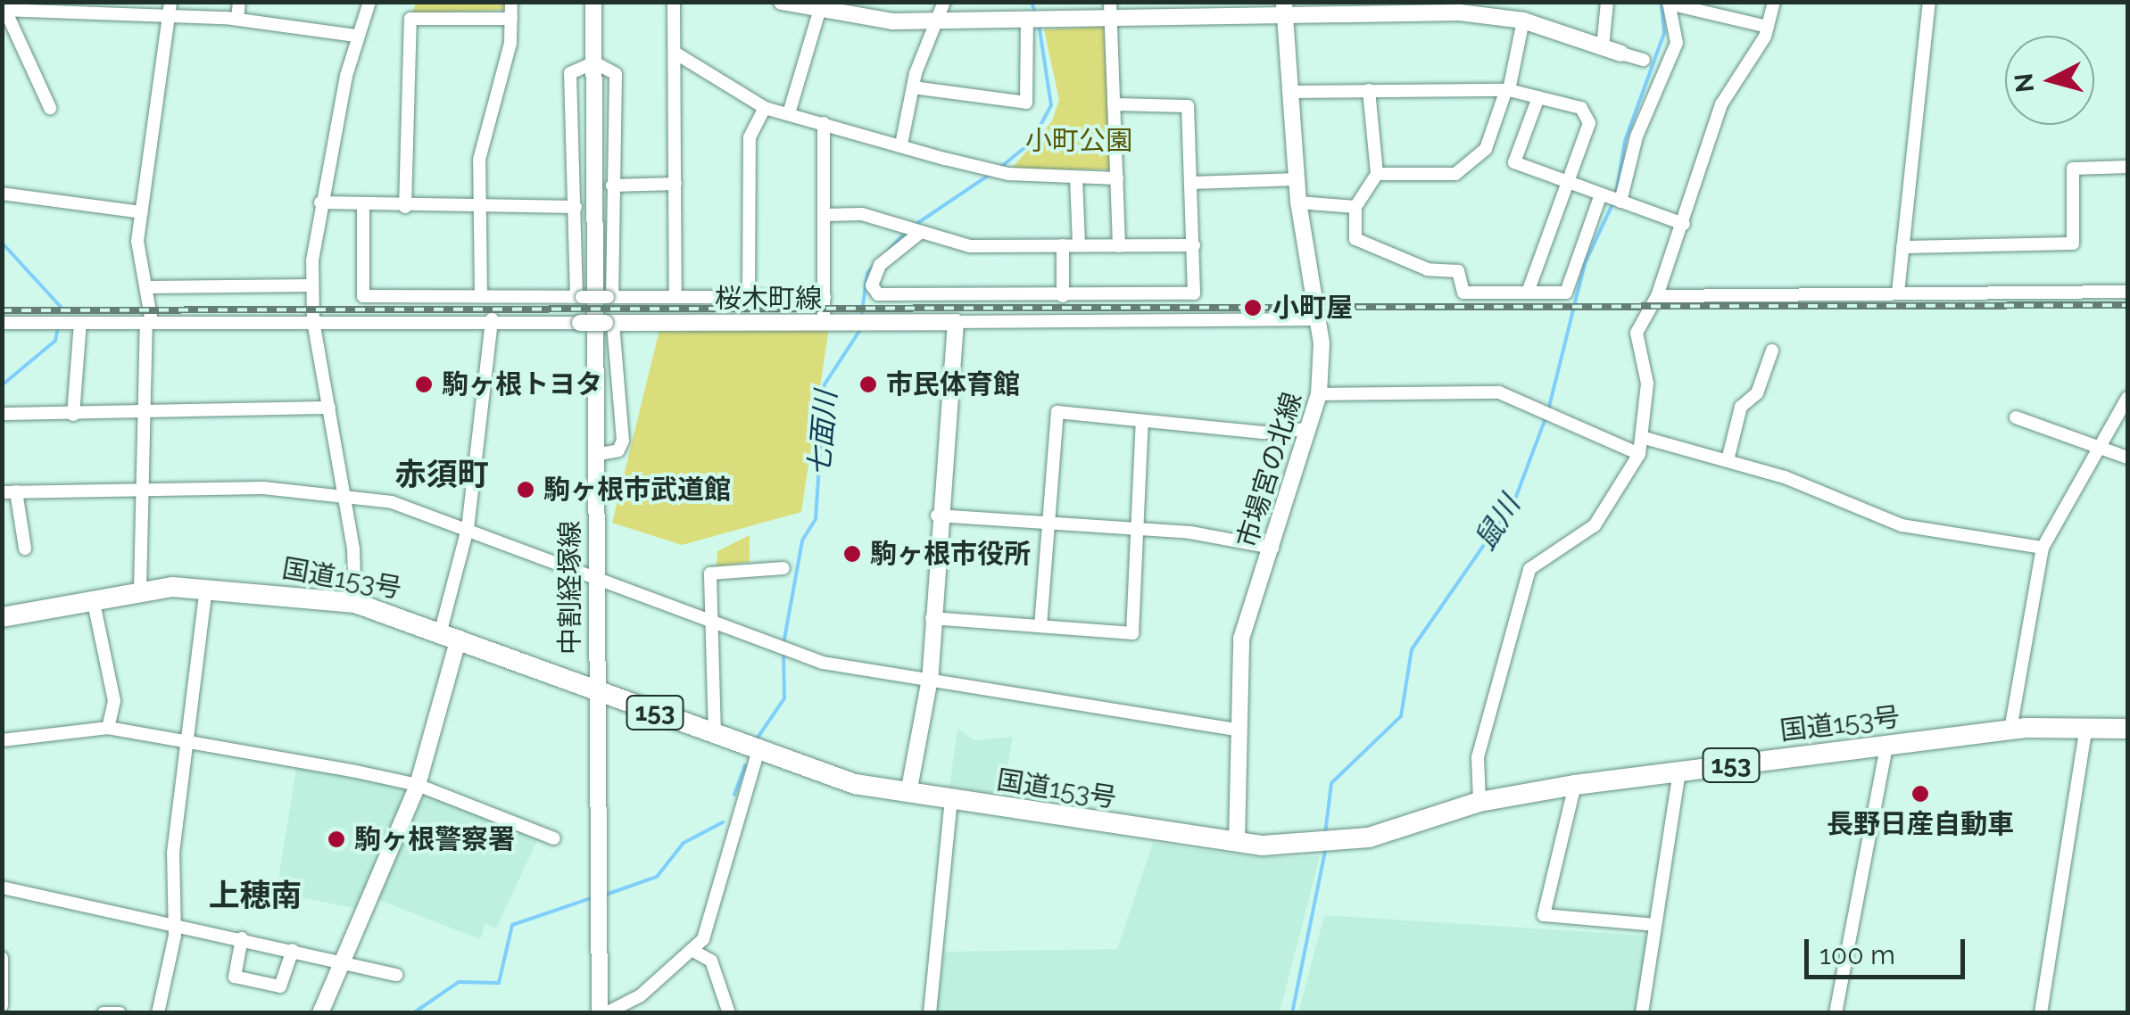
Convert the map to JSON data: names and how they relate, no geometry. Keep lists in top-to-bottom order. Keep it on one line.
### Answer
{"streets":{"highway":["国道153号","153"],"street":["桜木町線","市場宮の北線","中割経塚線"]},"crossings":[["市場宮の北線","国道153号"],["国道153号","中割経塚線"]],"districts":["赤須町","上穂南"],"water":["七面川","鼠川"],"parks":["小町公園"],"places":["小町屋","駒ヶ根トヨタ","市民体育館","駒ヶ根市武道館","駒ヶ根市役所","長野日産自動車","駒ヶ根警察署"],"scale_bar":"100 m","north":"left"}
